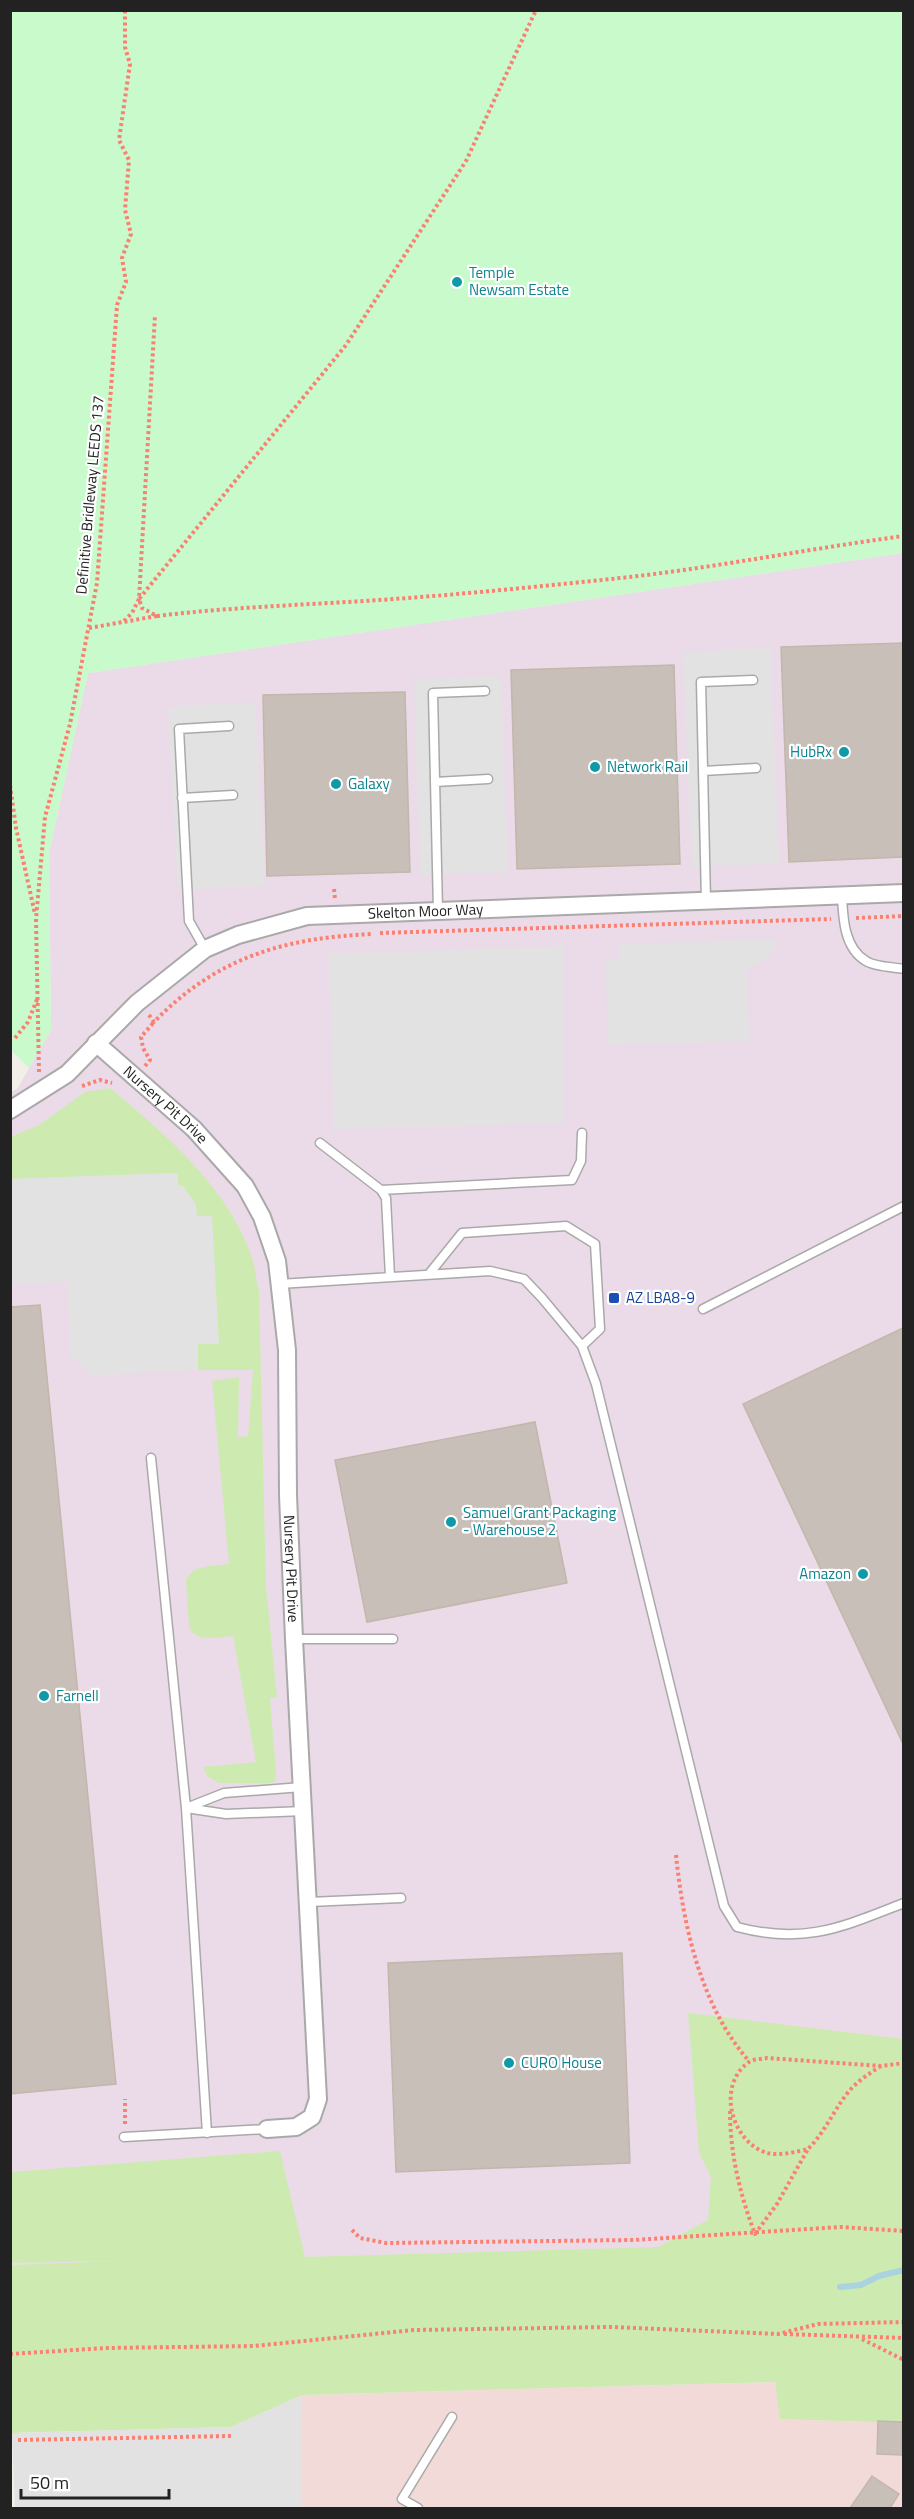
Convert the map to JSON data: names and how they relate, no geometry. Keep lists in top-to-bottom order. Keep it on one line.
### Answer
{"streets":{"street":["Skelton Moor Way","Nursery Pit Drive"],"path":["Definitive Bridleway LEEDS 137"]},"crossings":[["Definitive Bridleway LEEDS 137","Skelton Moor Way"],["Skelton Moor Way","Nursery Pit Drive"]],"places":{"other":["Temple Newsam Estate","HubRx","Network Rail","Galaxy","Samuel Grant Packaging - Warehouse 2","Amazon","Farnell","CURO House"],"transit":["AZ LBA8-9"]},"scale_bar":"50 m"}
